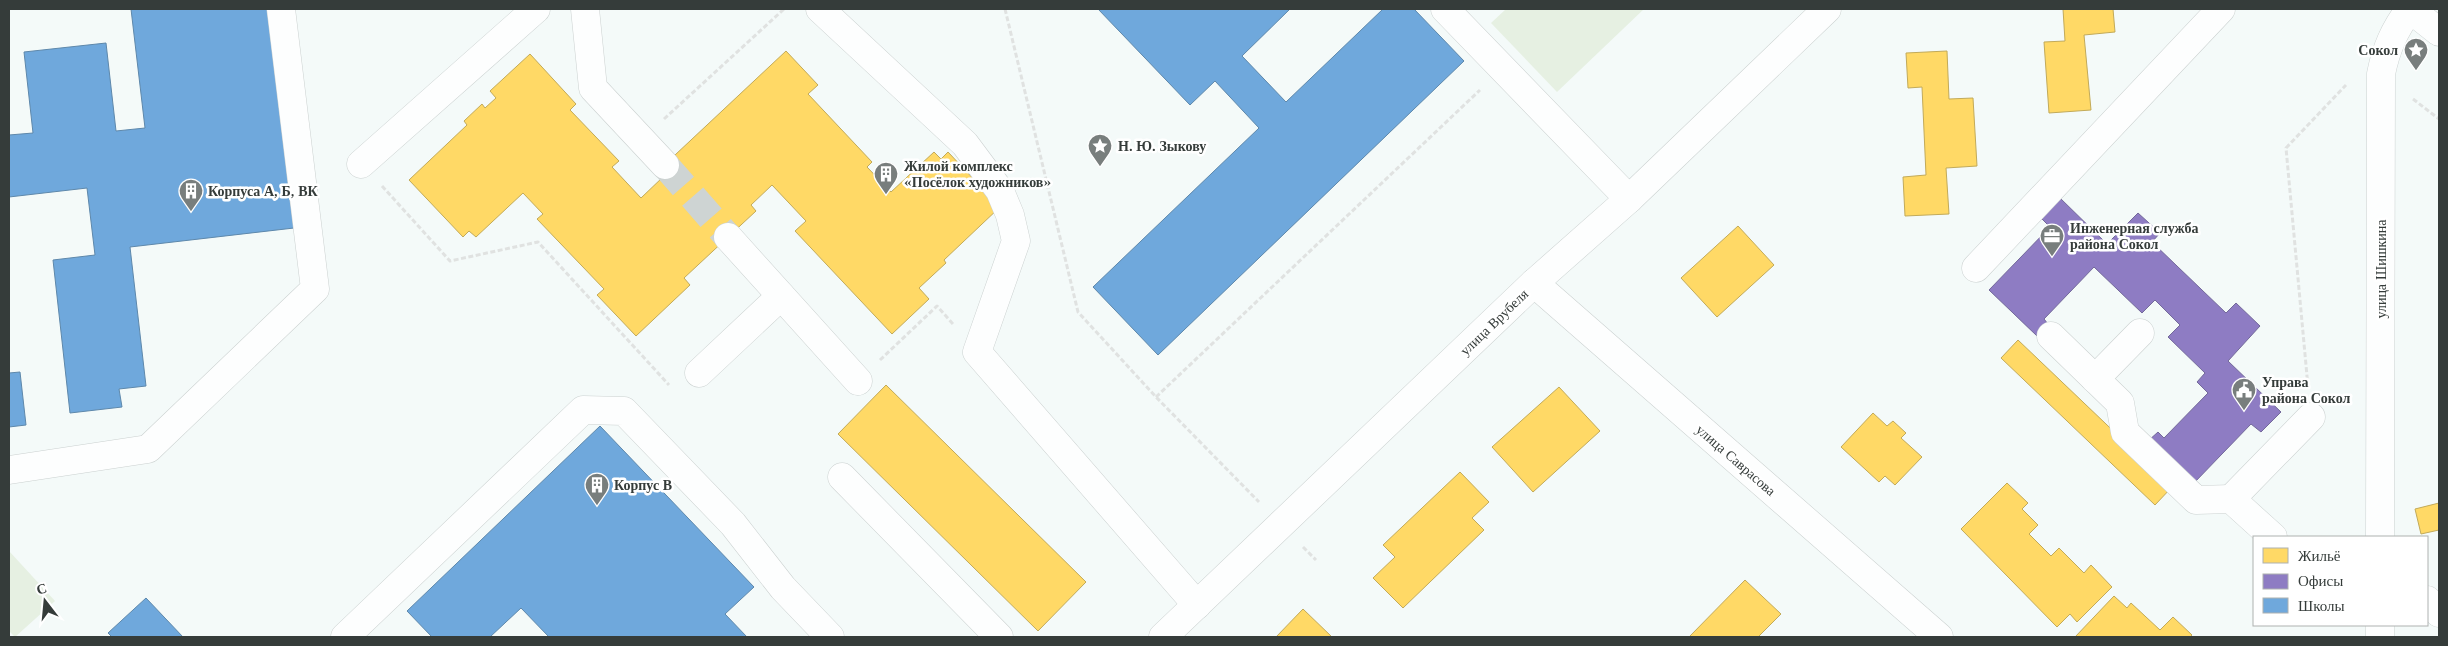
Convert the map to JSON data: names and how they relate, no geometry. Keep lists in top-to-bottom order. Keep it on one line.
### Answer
{"streets":{"street":["улица Шишкина","улица Врубеля","улица Саврасова"]},"crossings":[["улица Врубеля","улица Саврасова"]],"places":{"place":["Сокол","Н. Ю. Зыкову"],"building":["Жилой комплекс «Посёлок художников»","Корпуса А, Б, ВК","Корпус В"],"office":["Инженерная служба района Сокол"],"public building":["Управа района Сокол"]},"legend":["Жильё","Офисы","Школы"],"north":"top"}
